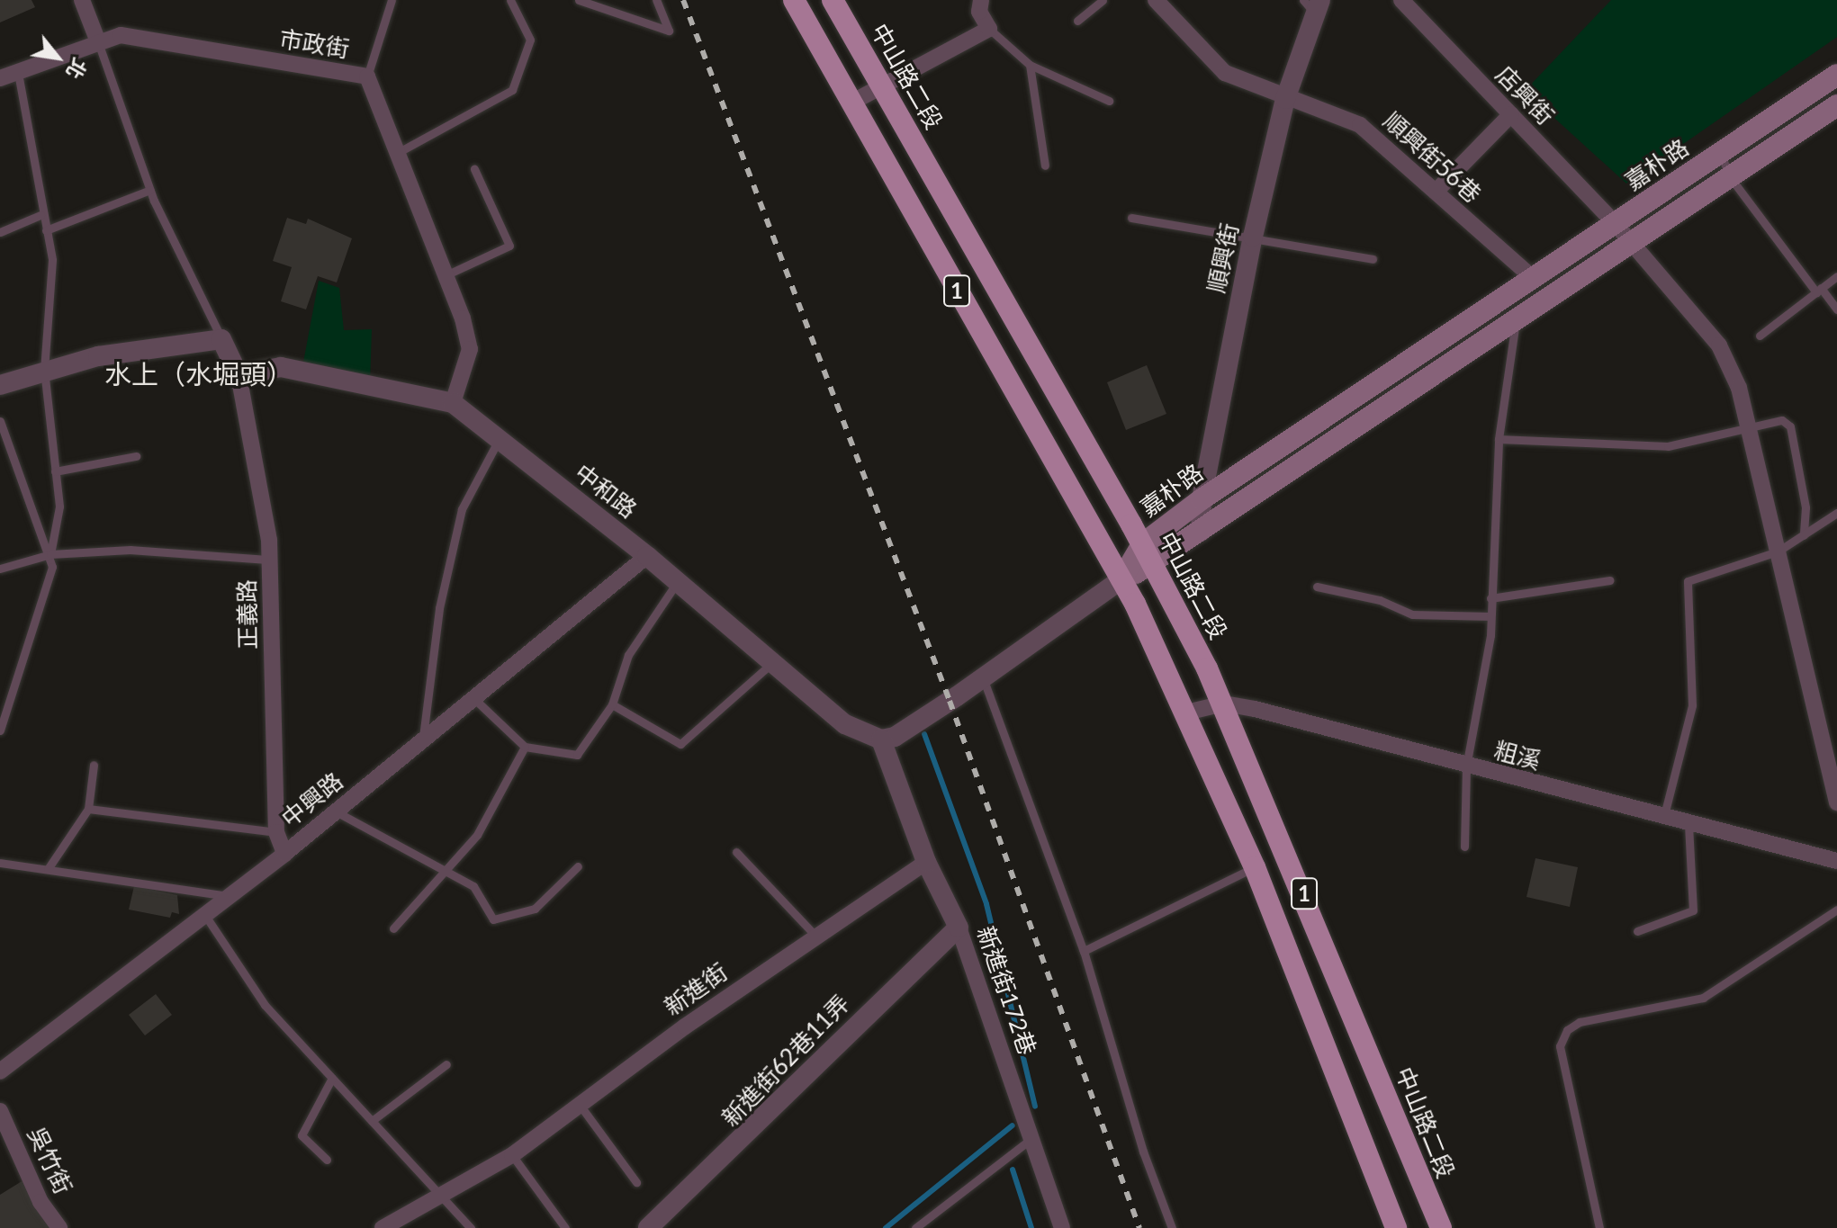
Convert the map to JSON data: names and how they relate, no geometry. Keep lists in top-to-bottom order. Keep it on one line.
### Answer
{"streets":{"main road":["中山路二段","嘉朴路","1"],"street":["市政街","店興街","順興街56巷","順興街","中和路","正義路","粗溪","中興路","新進街","新進街172巷","新進街62巷11弄","吳竹街"]},"crossings":[["市政街","中和路"],["中山路二段","嘉朴路"],["中山路二段","粗溪"],["店興街","嘉朴路"],["順興街56巷","嘉朴路"],["順興街56巷","順興街"],["嘉朴路","順興街"],["嘉朴路","1"],["1","粗溪"],["中和路","正義路"],["中和路","中興路"],["正義路","中興路"],["新進街","新進街172巷"],["新進街172巷","新進街62巷11弄"]],"districts":["水上（水堀頭）"],"north":"bottom right"}
